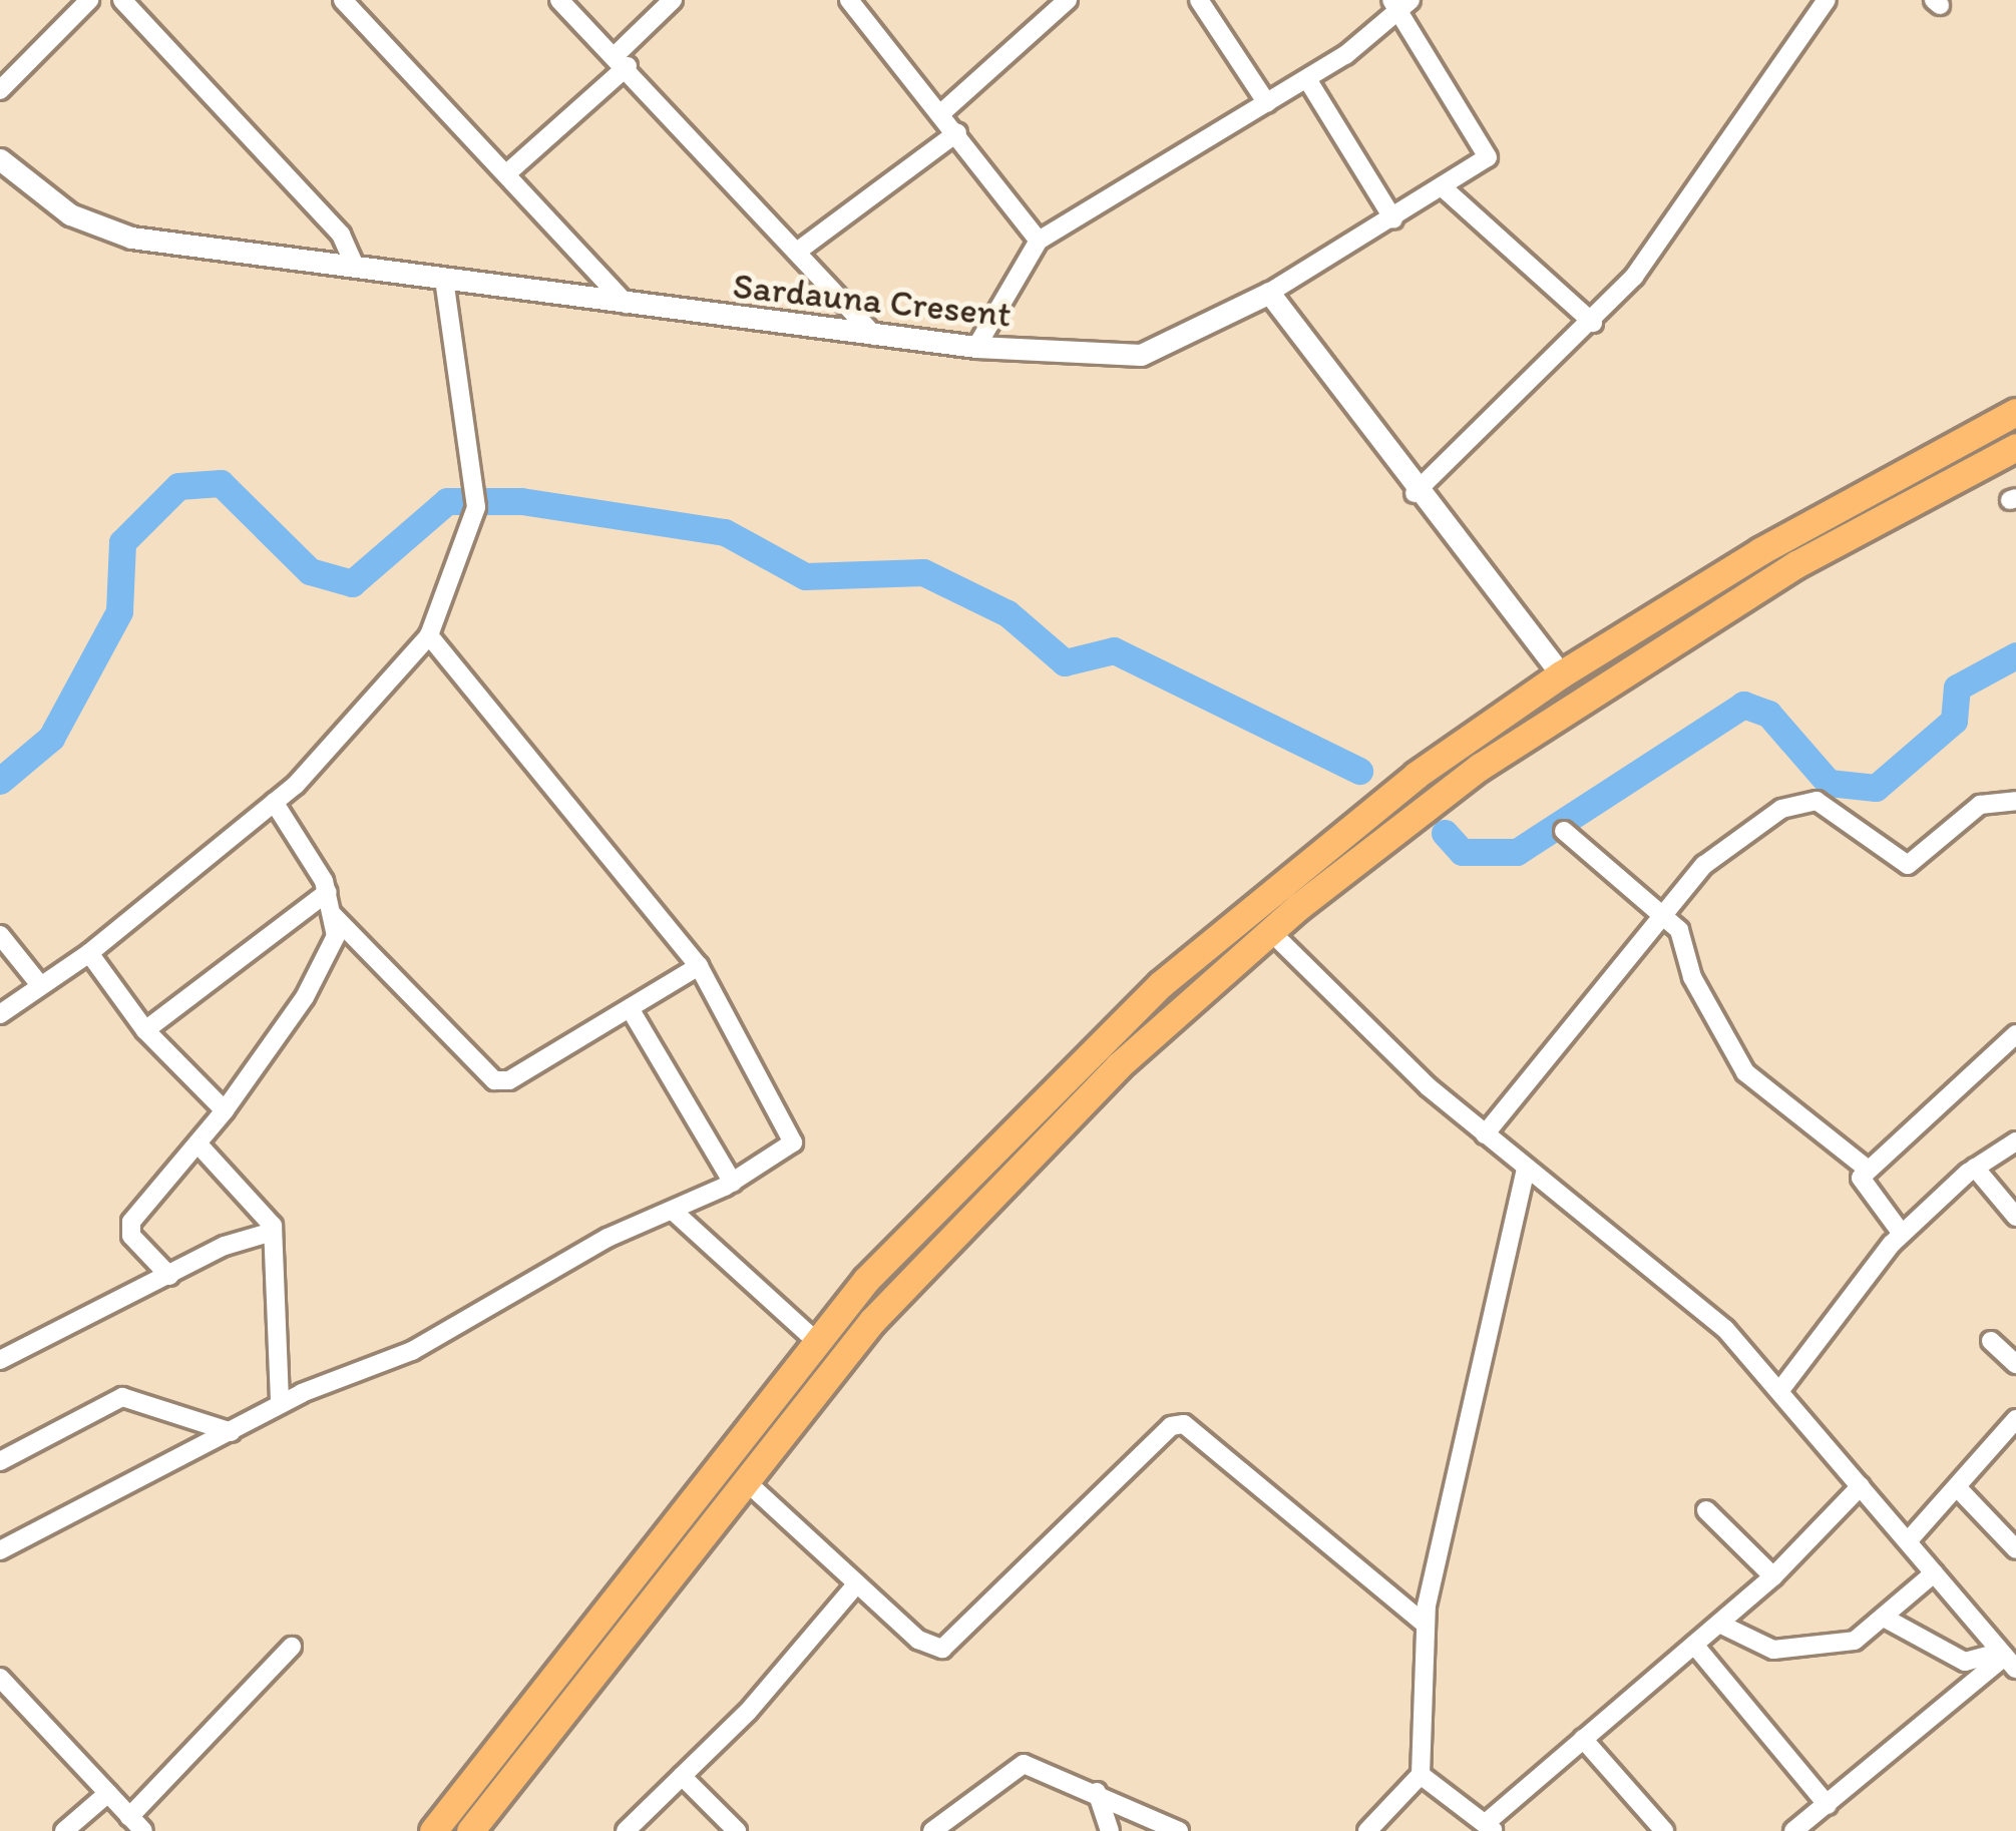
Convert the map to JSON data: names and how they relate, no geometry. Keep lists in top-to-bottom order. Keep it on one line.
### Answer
{"streets":{"street":["Sardauna Cresent"]}}
